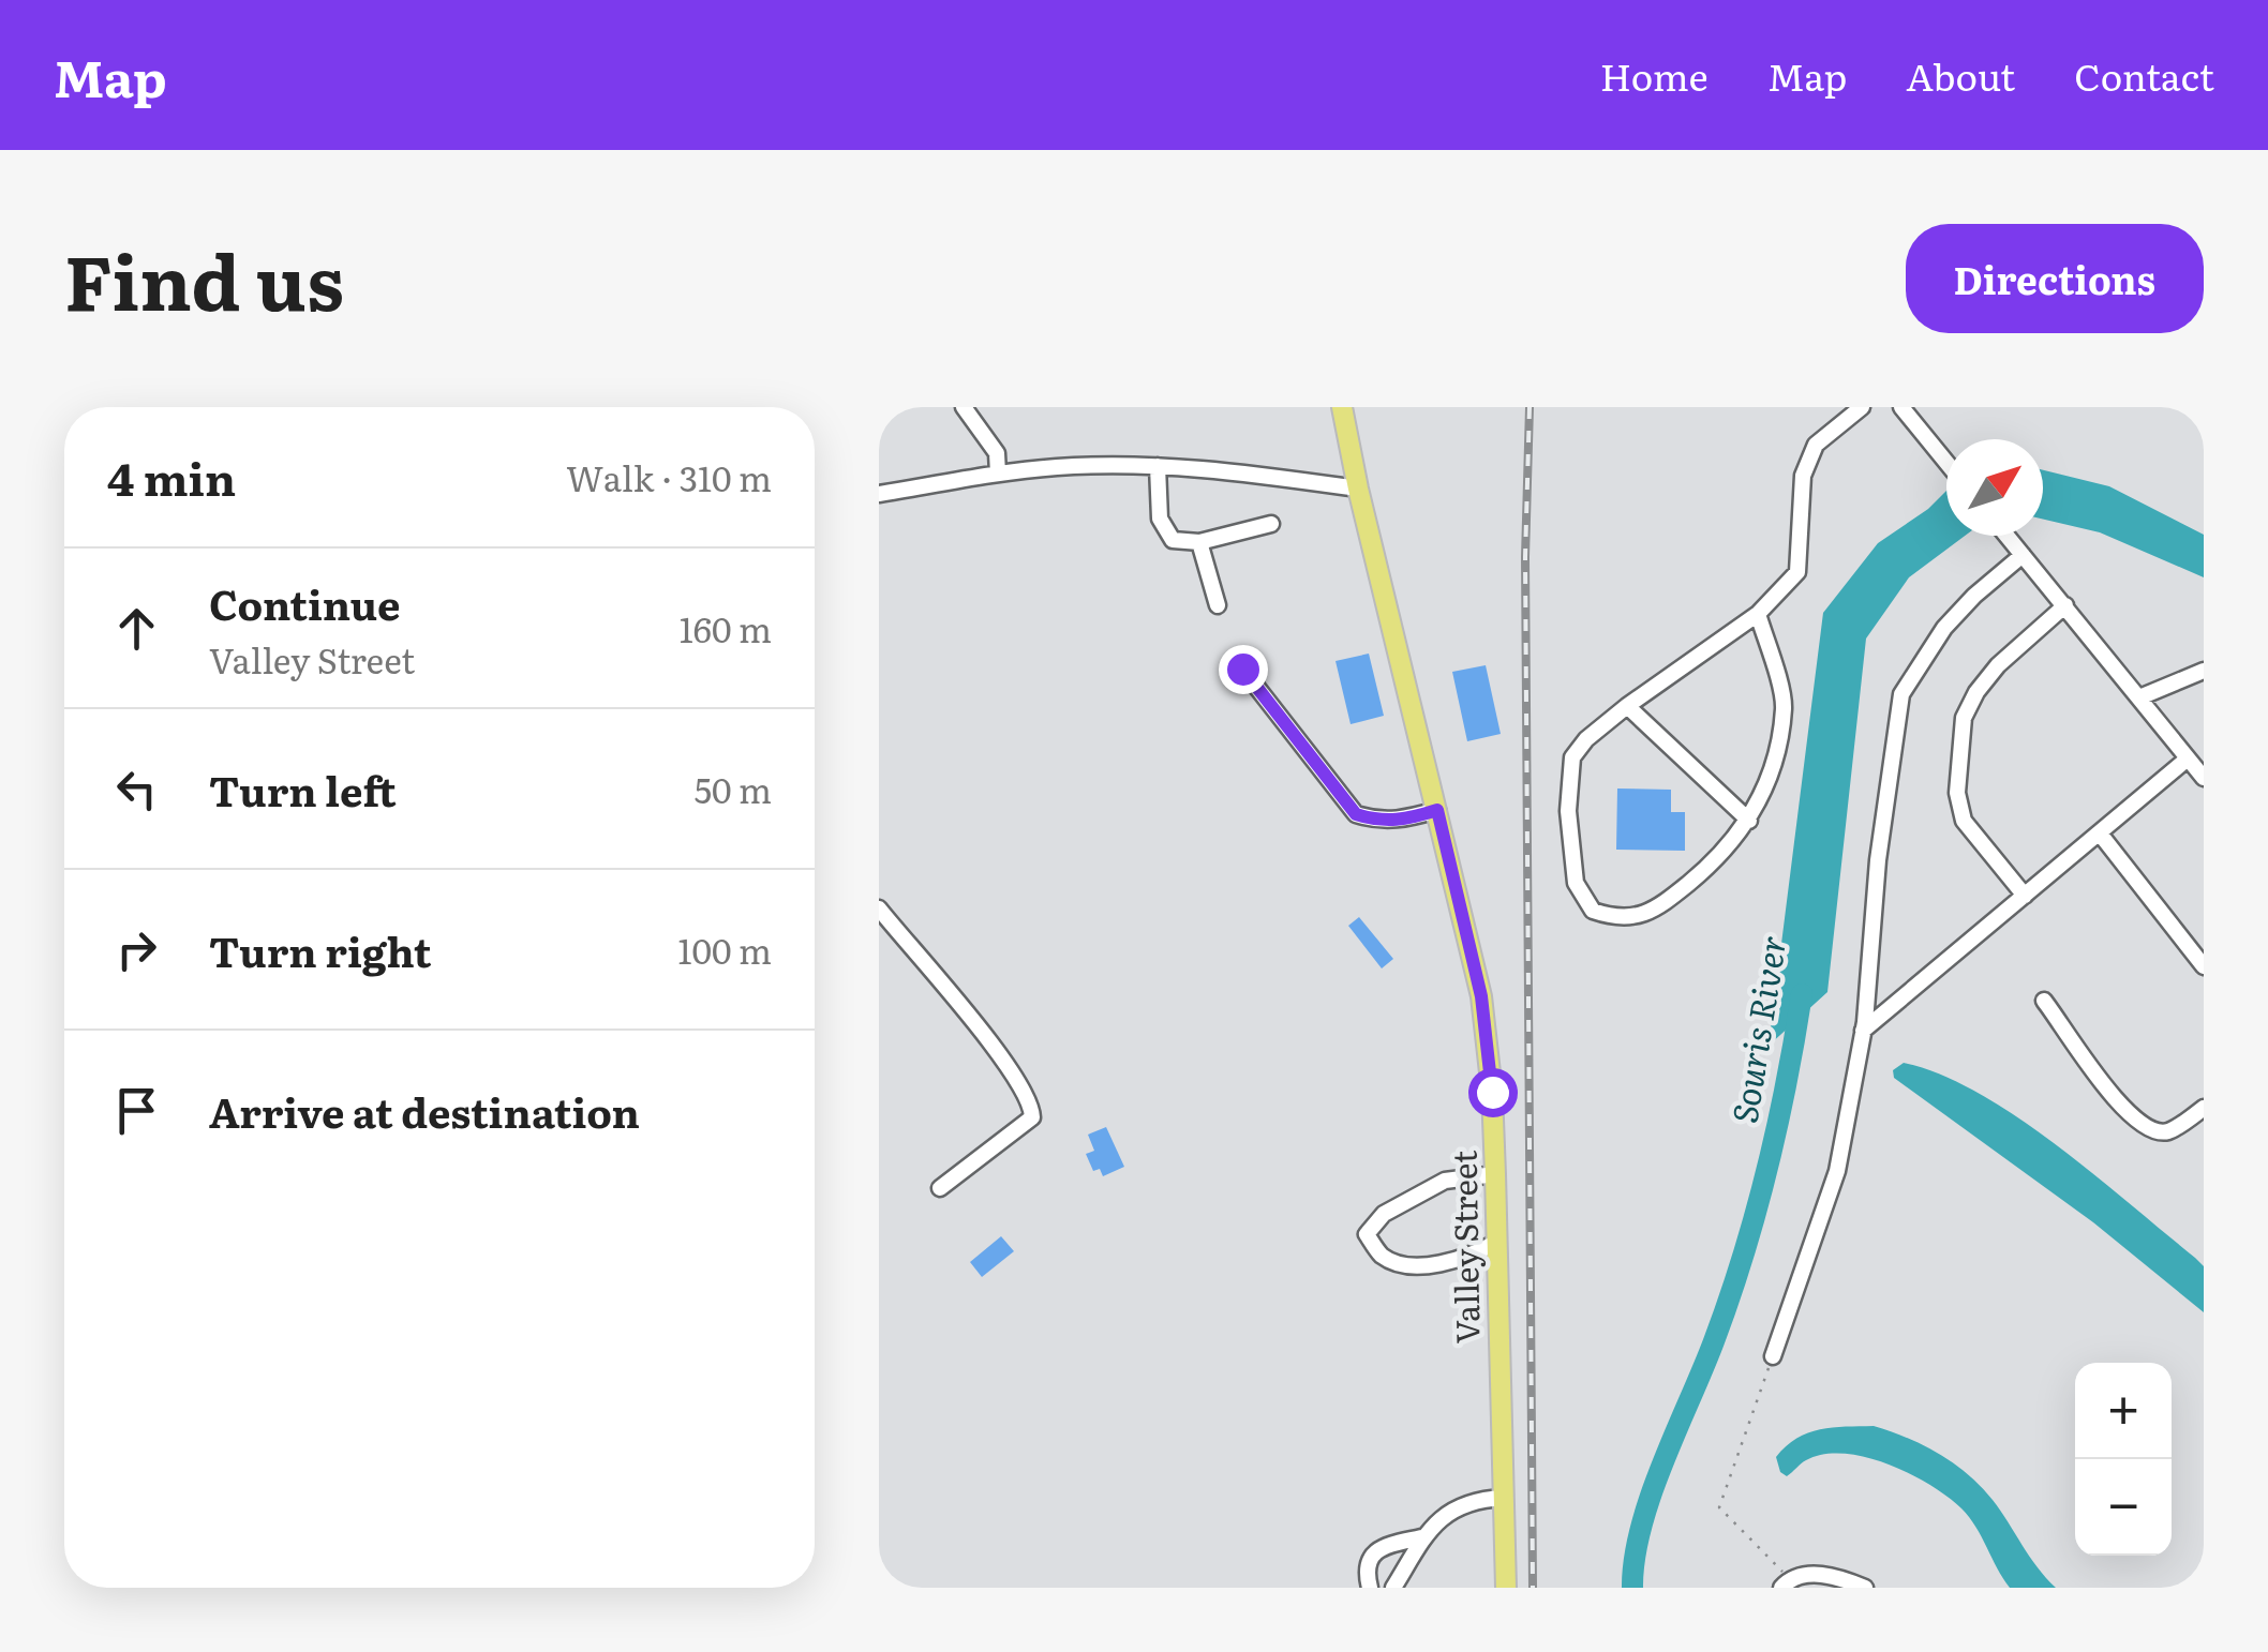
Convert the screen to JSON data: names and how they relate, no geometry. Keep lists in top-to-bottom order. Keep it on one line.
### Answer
{"streets":{"main road":["Valley Street"]},"water":["Souris River"],"north":"top right","page":{"header":"Map","nav":["Home","Map","About","Contact"],"title":"Find us","buttons":"Directions","heading":["4 min","Walk · 310 m"],"list":[["Continue","Valley Street","160 m"],["Turn left","50 m"],["Turn right","100 m"],"Arrive at destination"],"map_buttons":["+","−"]}}
